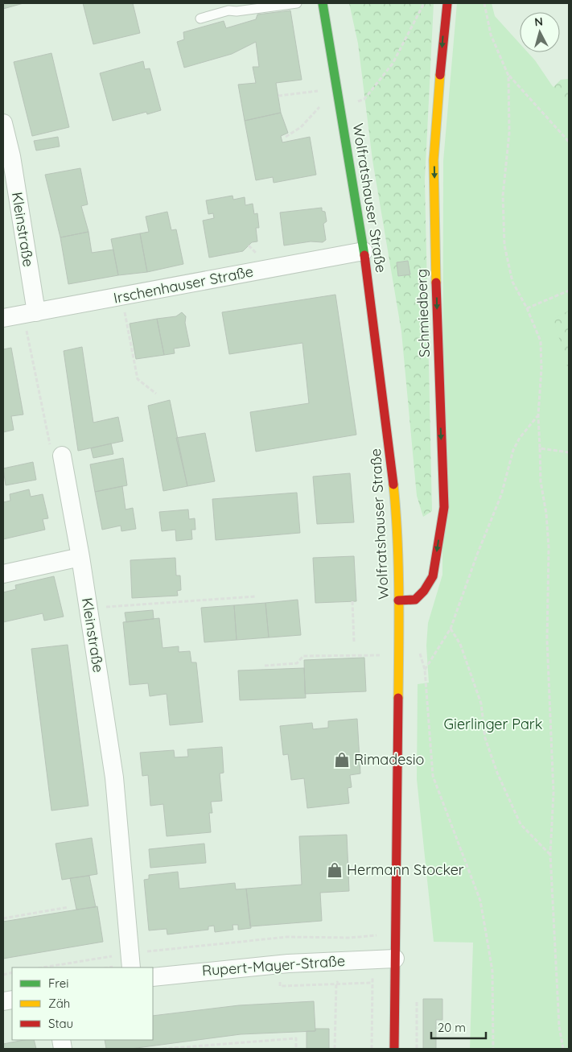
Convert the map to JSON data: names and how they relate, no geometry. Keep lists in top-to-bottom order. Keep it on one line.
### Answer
{"streets":{"main road":["Wolfratshauser Straße","Schmiedberg"],"street":["Kleinstraße","Irschenhauser Straße","Rupert-Mayer-Straße"]},"crossings":[["Wolfratshauser Straße","Irschenhauser Straße"],["Wolfratshauser Straße","Schmiedberg"],["Wolfratshauser Straße","Rupert-Mayer-Straße"],["Kleinstraße","Irschenhauser Straße"]],"one_way":["Schmiedberg"],"parks":["Gierlinger Park"],"places":{"shop":["Rimadesio","Hermann Stocker"]},"legend":["Frei","Zäh","Stau"],"scale_bar":"20 m","north":"top"}
